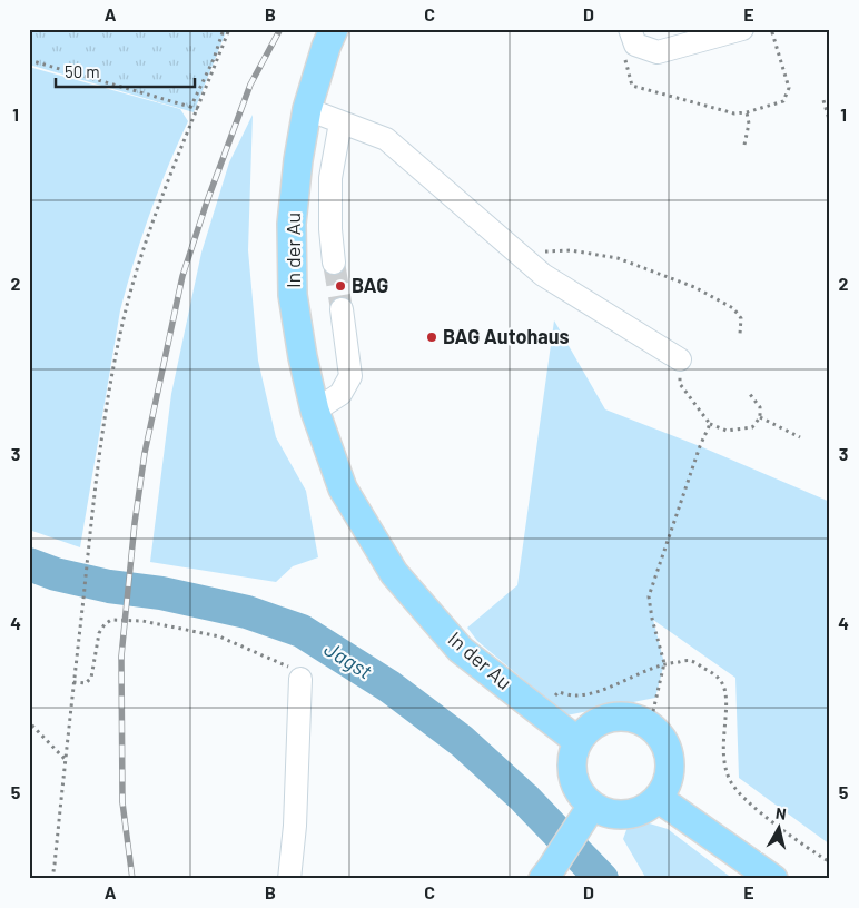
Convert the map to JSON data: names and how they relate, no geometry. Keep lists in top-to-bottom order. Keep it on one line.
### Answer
{"streets":{"main road":["In der Au"]},"water":["Jagst"],"places":["BAG","BAG Autohaus"],"scale_bar":"50 m","north":"top","grid":{"columns":["A","B","C","D","E"],"rows":["1","2","3","4","5"]}}
